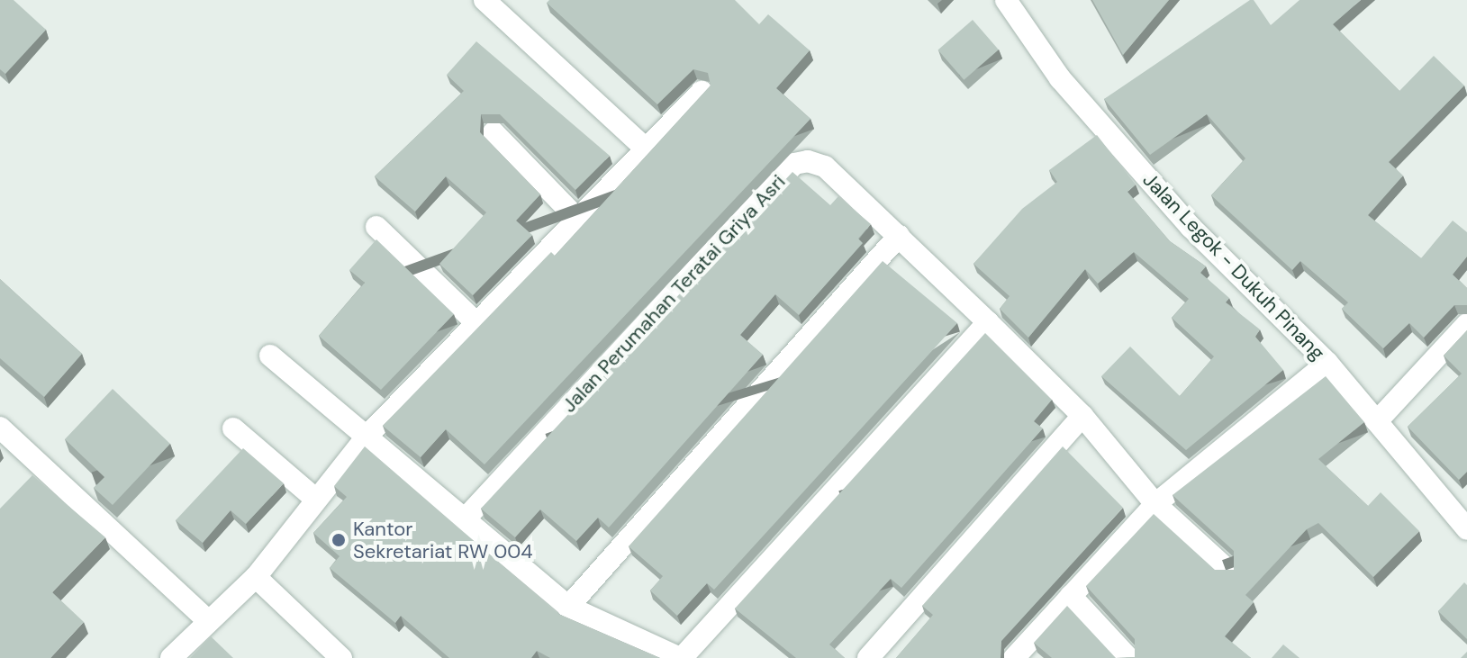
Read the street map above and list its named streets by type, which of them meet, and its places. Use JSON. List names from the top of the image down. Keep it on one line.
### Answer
{"streets":{"street":["Jalan Legok - Dukuh Pinang","Jalan Perumahan Teratai Griya Asri"]},"places":["Kantor Sekretariat RW 004"]}
